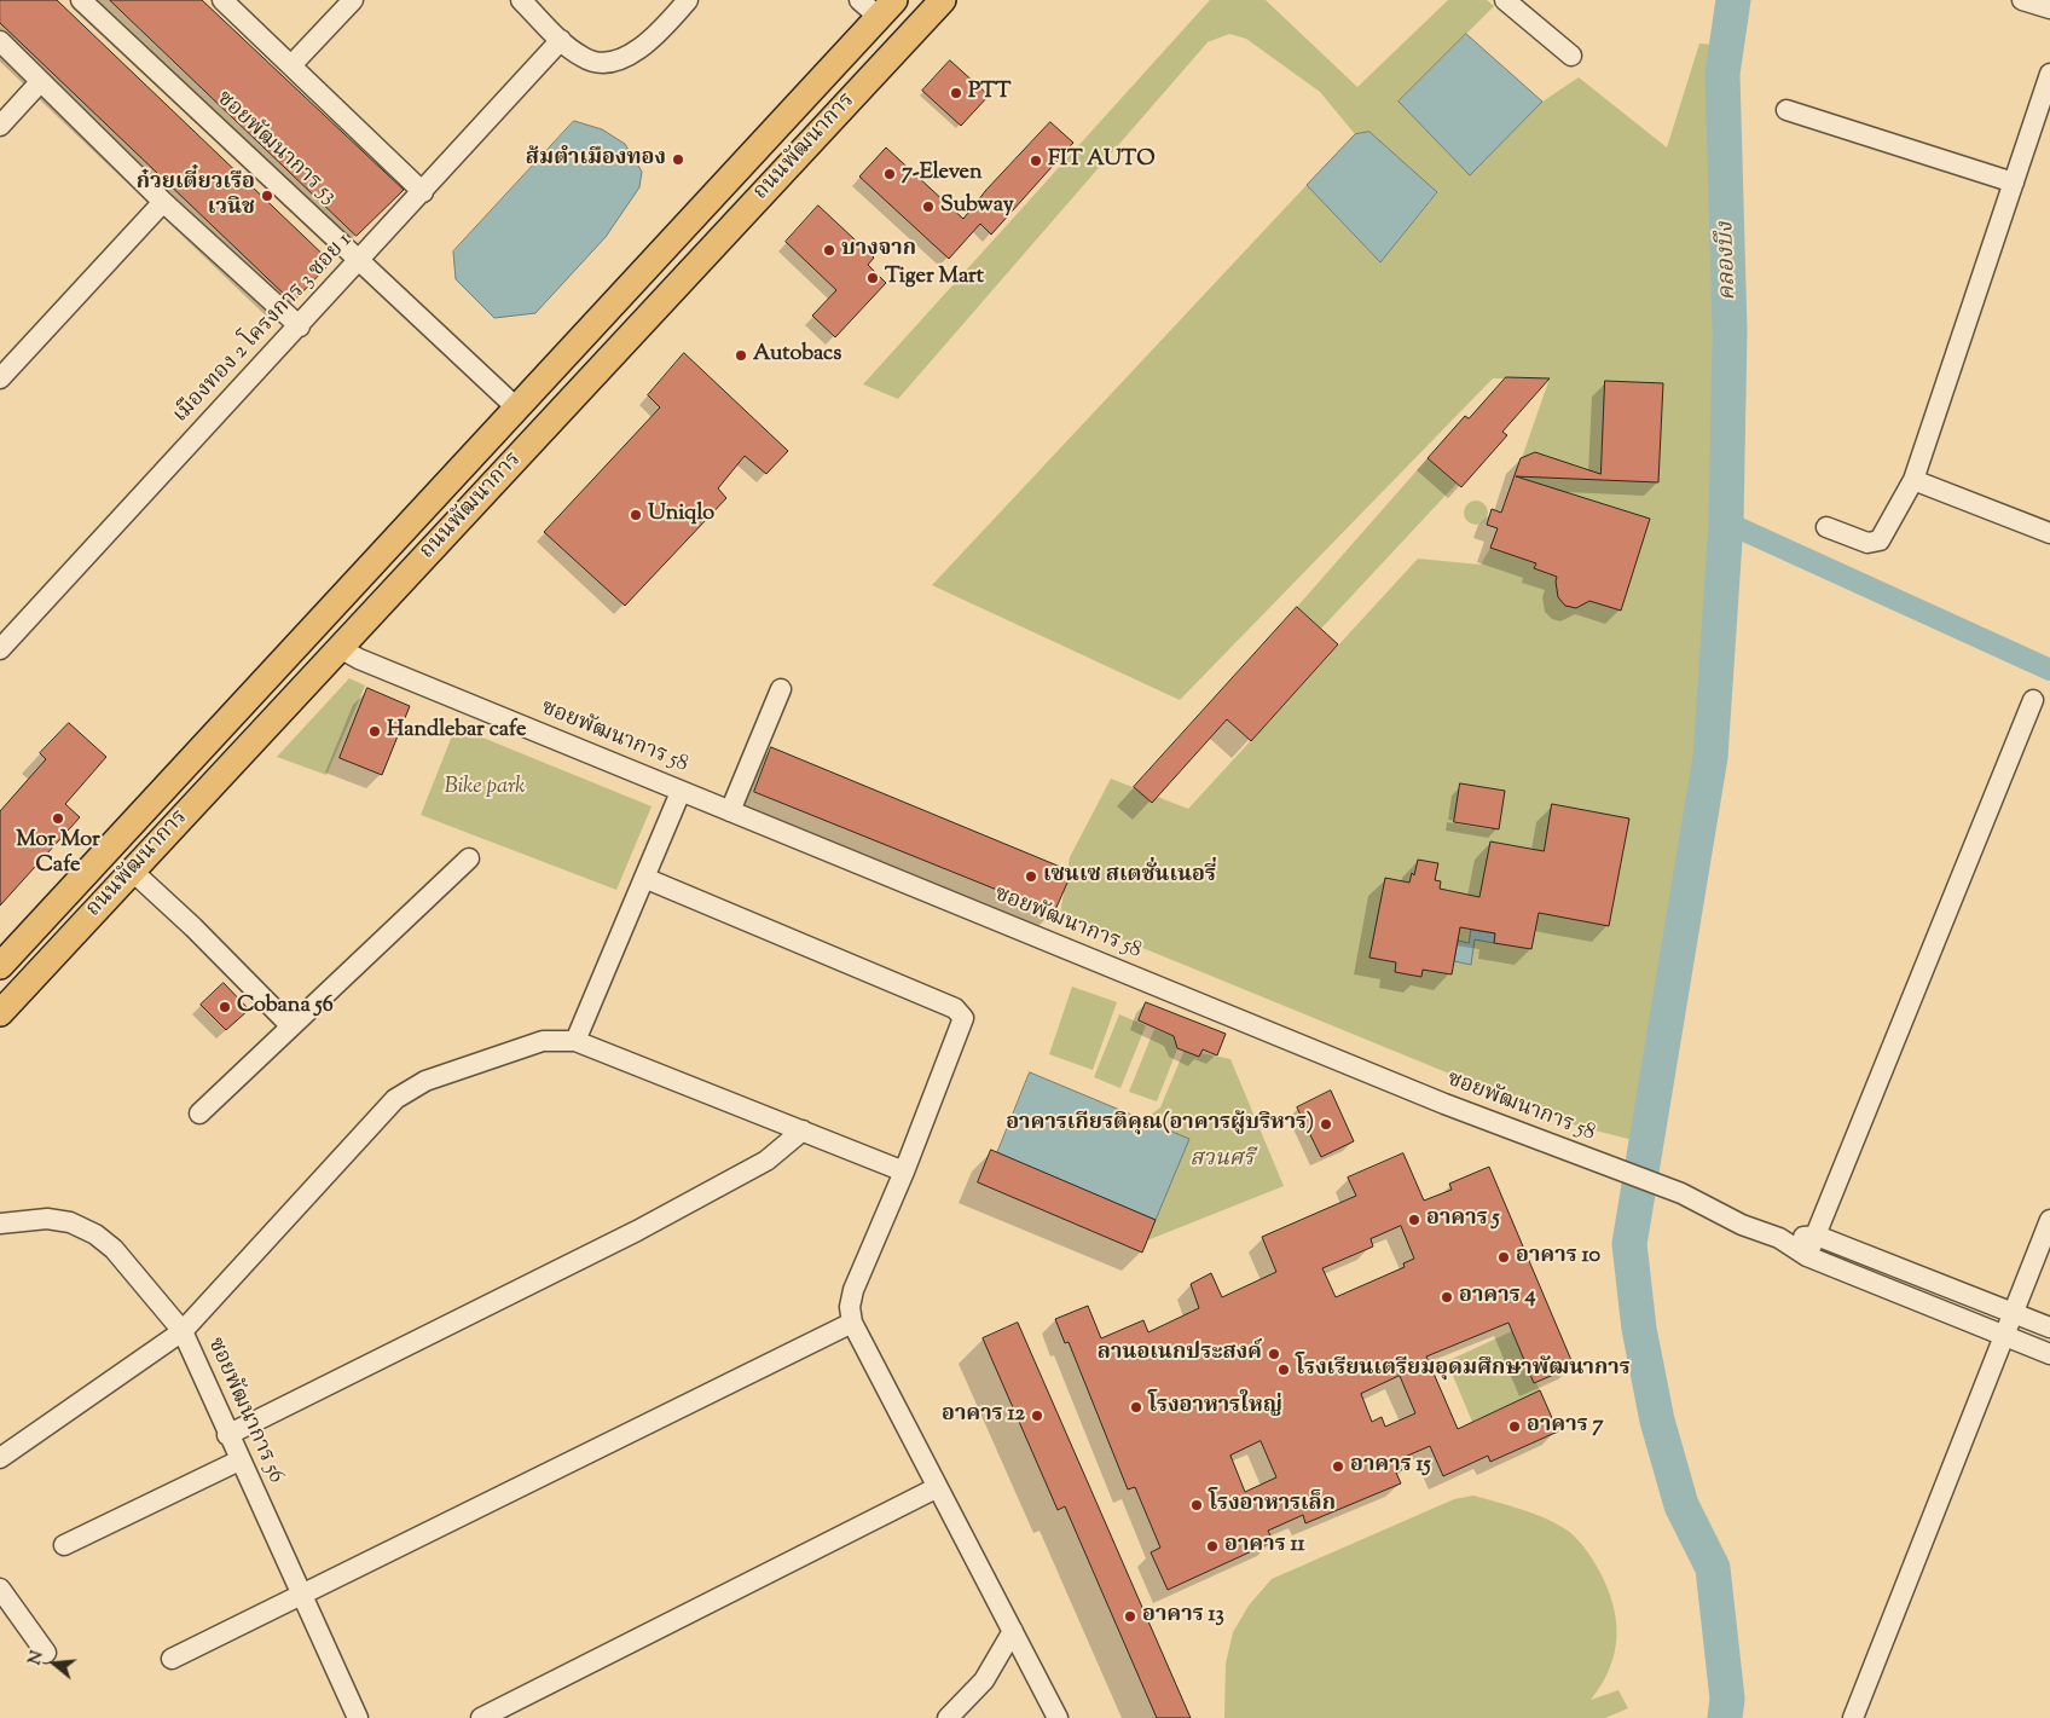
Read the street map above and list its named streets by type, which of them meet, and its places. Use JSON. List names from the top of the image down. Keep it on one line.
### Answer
{"streets":{"main road":["ถนนพัฒนาการ"],"street":["ซอยพัฒนาการ 53","เมืองทอง 2 โครงการ 3 ซอย 1","ซอยพัฒนาการ 58","ซอยพัฒนาการ 56"]},"crossings":[["ถนนพัฒนาการ","ซอยพัฒนาการ 53"],["ถนนพัฒนาการ","ซอยพัฒนาการ 58"],["ซอยพัฒนาการ 53","เมืองทอง 2 โครงการ 3 ซอย 1"]],"water":["คลองบึง"],"parks":["Bike park","สวนศรี"],"places":["PTT","ส้มตำเมืองทอง","FIT AUTO","7-Eleven","ก๋วยเตี๋ยวเรือ เวนิช","Subway","บางจาก","Tiger Mart","Autobacs","Uniqlo","Handlebar cafe","Mor Mor Cafe","เซนเซ สเตชั่นเนอรี่","Cobana 56","อาคารเกียรติคุณ(อาคารผู้บริหาร)","อาคาร 5","อาคาร 10","อาคาร 4","ลานอเนกประสงค์","โรงเรียนเตรียมอุดมศึกษาพัฒนาการ","โรงอาหารใหญ่","อาคาร 12","อาคาร 7","อาคาร 15","โรงอาหารเล็ก","อาคาร 11","อาคาร 13"],"north":"left"}
